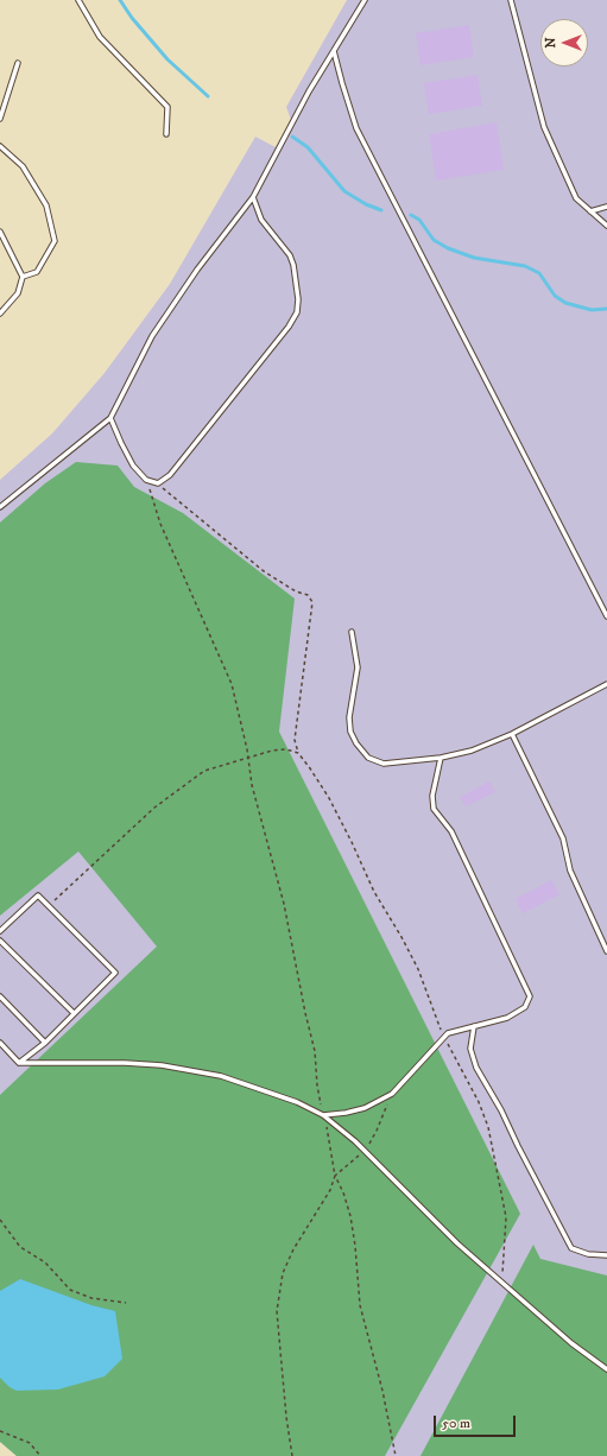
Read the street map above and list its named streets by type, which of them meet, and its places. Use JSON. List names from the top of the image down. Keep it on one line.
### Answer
{"scale_bar":"50 m","north":"left"}
